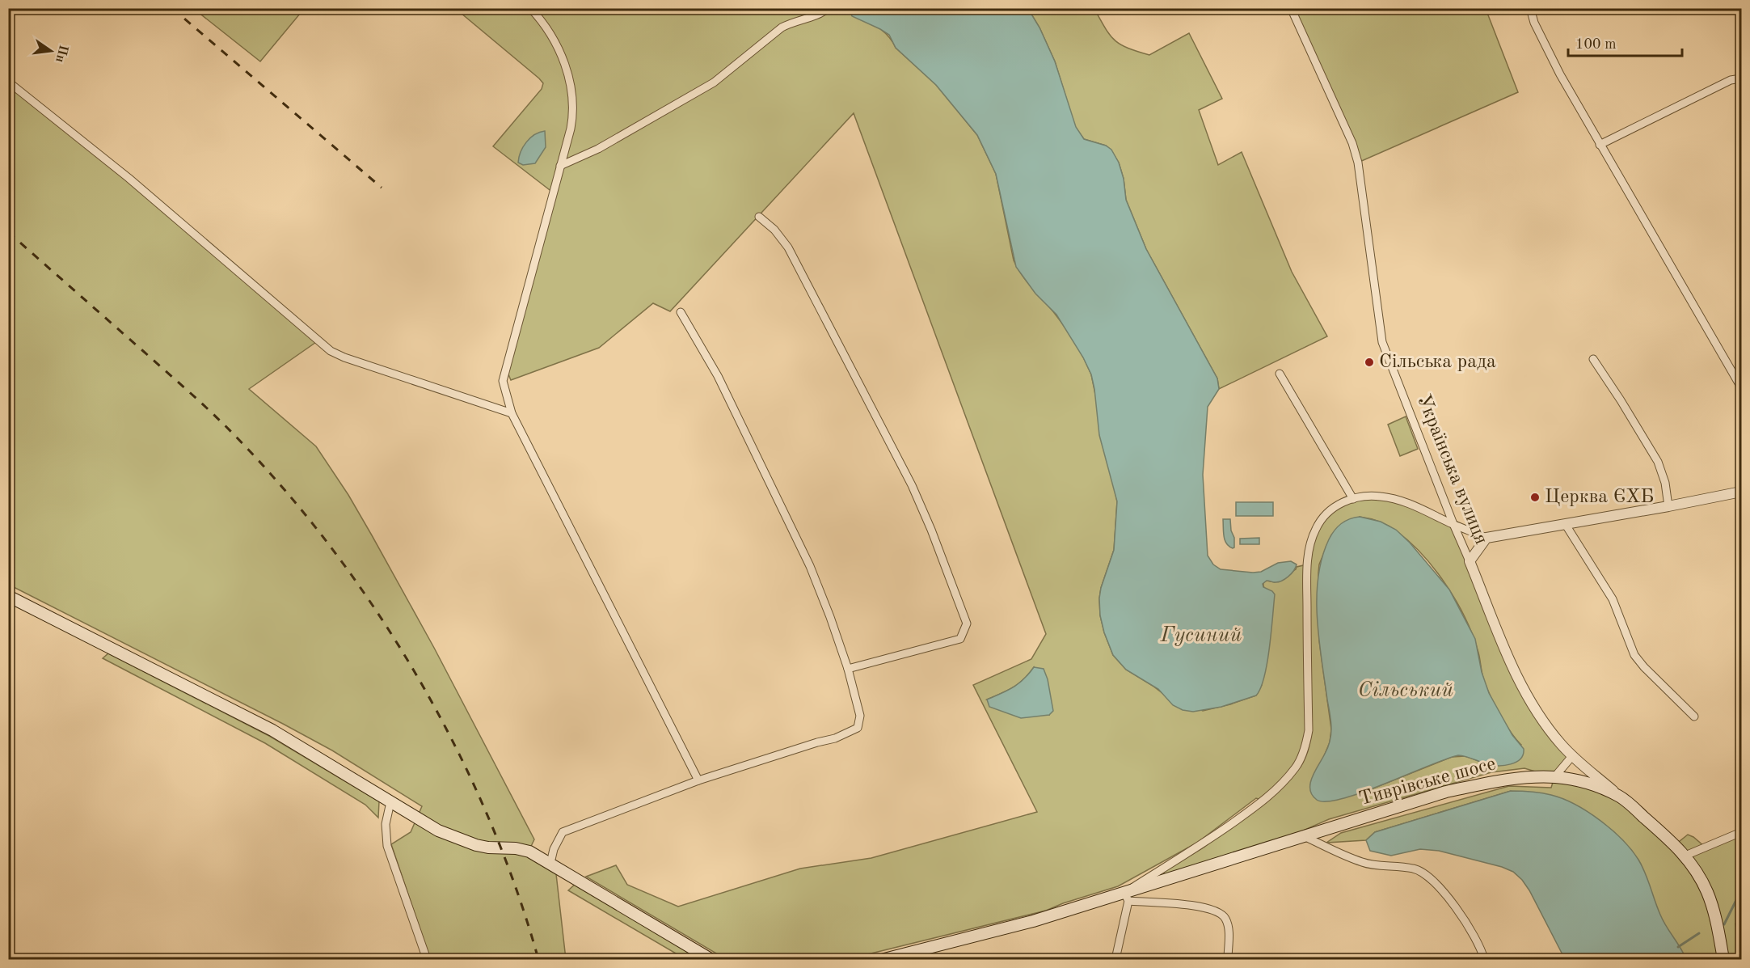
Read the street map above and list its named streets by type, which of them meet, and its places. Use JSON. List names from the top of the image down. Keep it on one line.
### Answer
{"streets":{"main road":["Тиврівське шосе"],"street":["Українська вулиця"]},"crossings":[["Українська вулиця","Тиврівське шосе"]],"water":["Гусиний","Сільський"],"places":["Сільська рада","Церква ЄХБ"],"scale_bar":"100 m","north":"right"}
